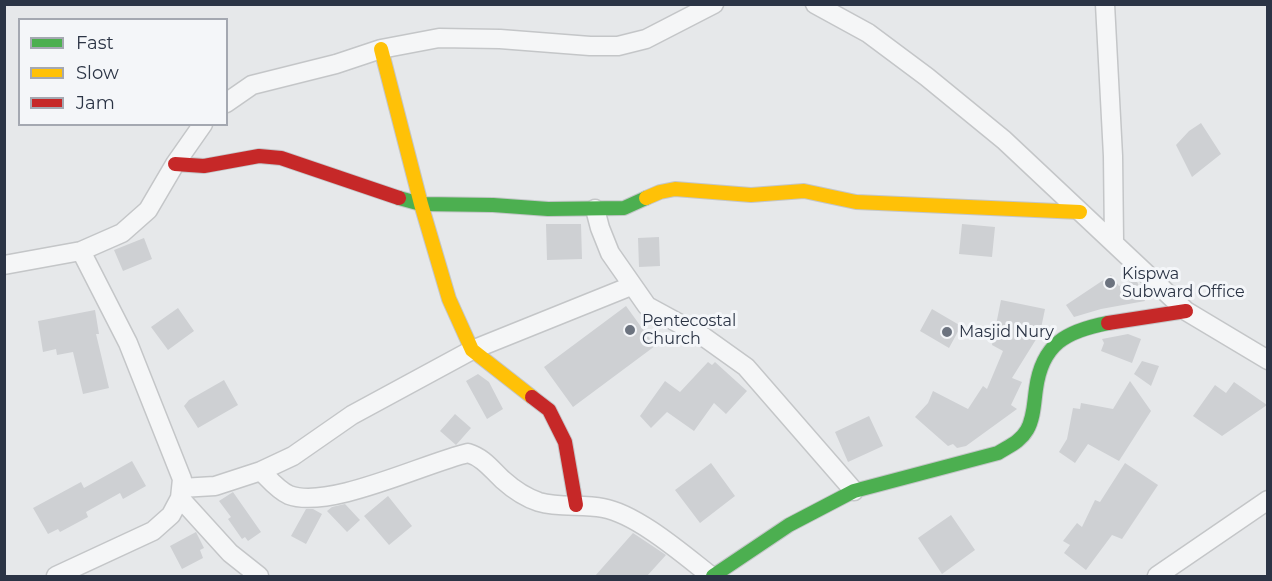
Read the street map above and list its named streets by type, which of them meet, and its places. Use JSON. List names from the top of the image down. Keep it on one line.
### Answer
{"places":["Kispwa Subward Office","Pentecostal Church","Masjid Nury"],"legend":["Fast","Slow","Jam"]}
